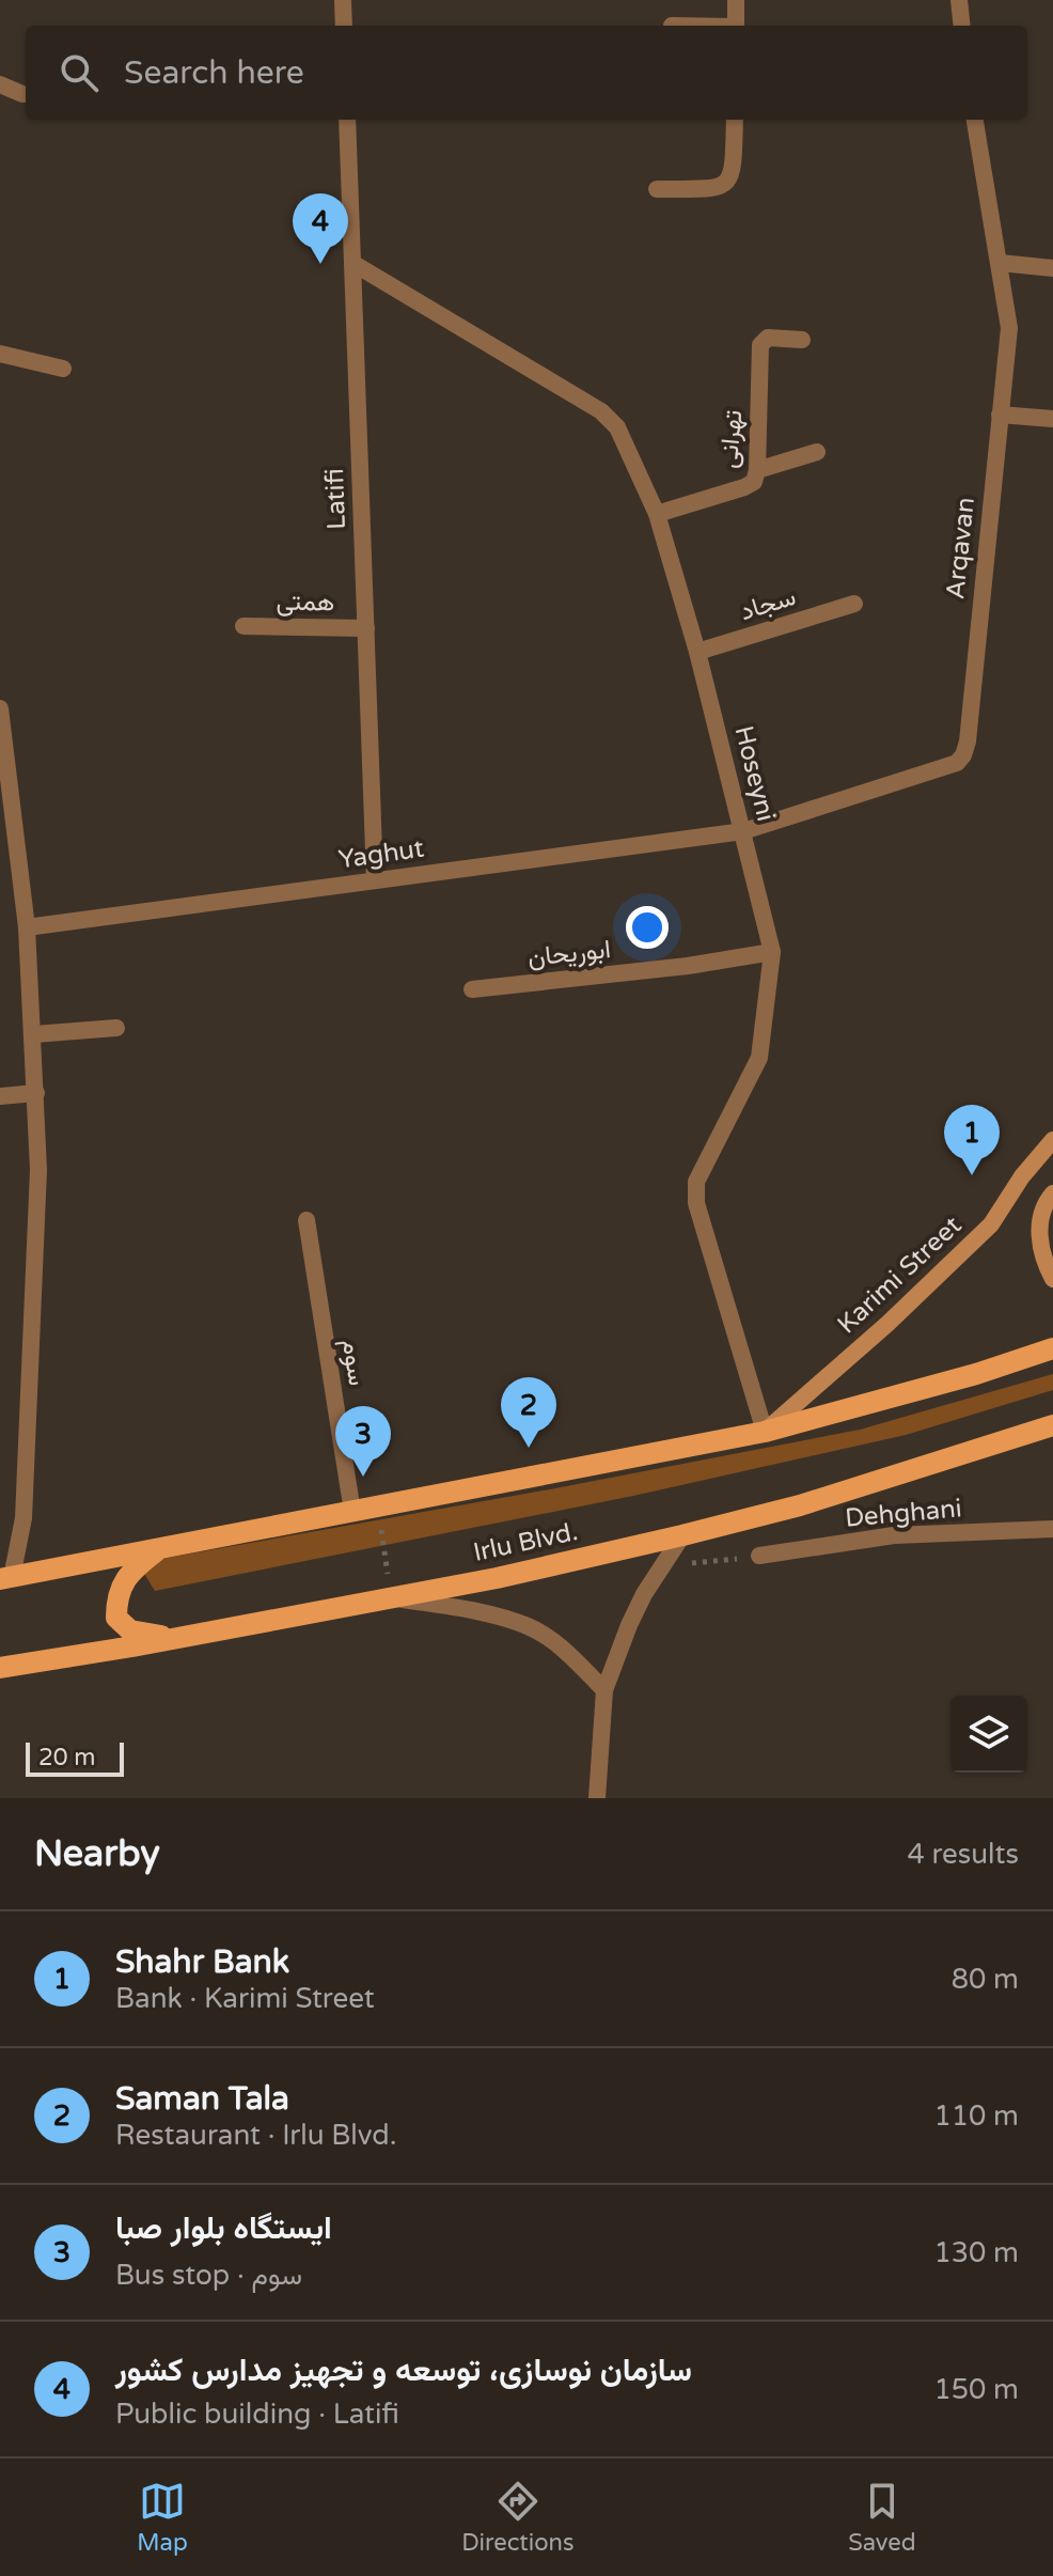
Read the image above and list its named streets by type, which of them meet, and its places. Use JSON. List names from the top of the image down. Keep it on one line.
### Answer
{"streets":{"main road":["Karimi Street","Irlu Blvd."],"street":["تهرانی","Latifi","Arqavan","همتی","سجاد","Hoseyni","Yaghut","ابوریحان","سوم","Dehghani"]},"crossings":[["تهرانی","Hoseyni"],["Latifi","همتی"],["Latifi","Hoseyni"],["Latifi","Yaghut"],["Arqavan","Hoseyni"],["Arqavan","Yaghut"],["سجاد","Hoseyni"],["Hoseyni","Yaghut"],["Hoseyni","ابوریحان"],["Hoseyni","Karimi Street"]],"scale_bar":"20 m","page":{"search":"Search here","pins":["4","1","2","3"],"scale":"20 m","heading":["Nearby","4 results"],"list":[{"mark":"1","name":"Shahr Bank","note":"Bank · Karimi Street","value":"80 m"},{"mark":"2","name":"Saman Tala","note":"Restaurant · Irlu Blvd.","value":"110 m"},{"mark":"3","name":"ایستگاه بلوار صبا","note":"Bus stop · سوم","value":"130 m"},{"mark":"4","name":"سازمان نوسازی، توسعه و تجهیز مدارس کشور","note":"Public building · Latifi","value":"150 m"}],"nav":["Map","Directions","Saved"]}}
